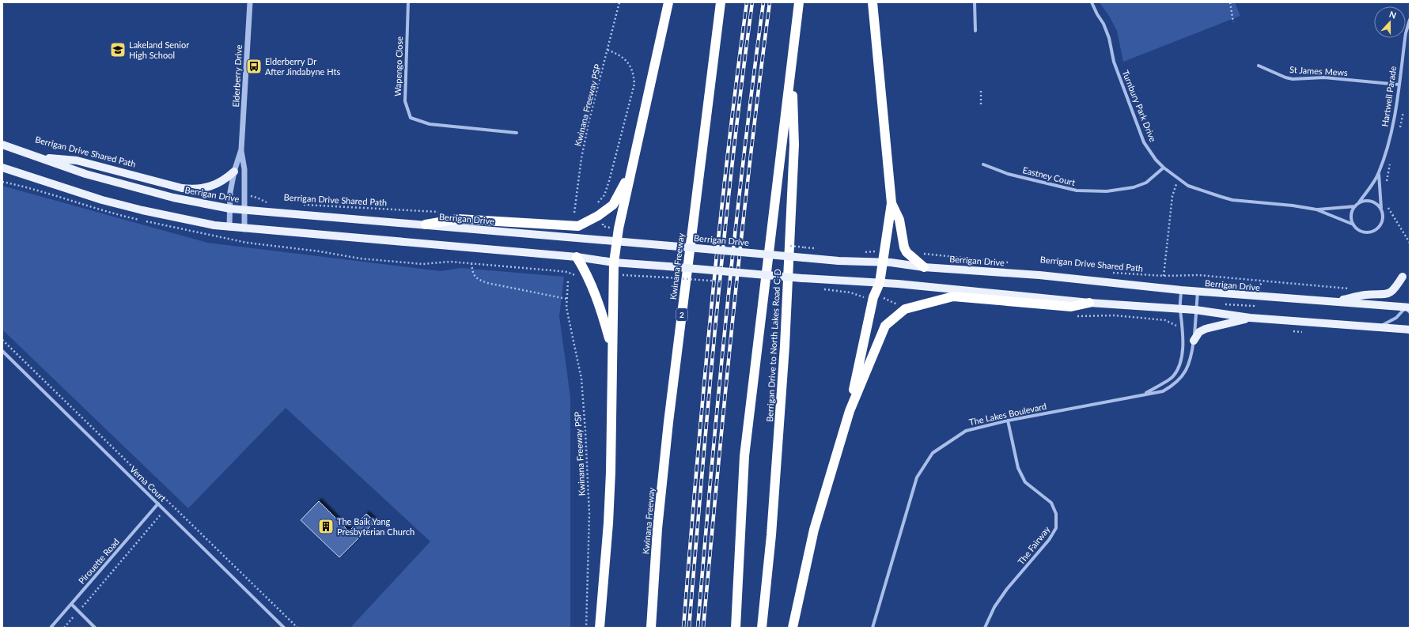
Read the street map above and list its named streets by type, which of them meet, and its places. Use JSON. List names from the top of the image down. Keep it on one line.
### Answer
{"streets":{"highway":["Kwinana Freeway","2","Berrigan Drive to North Lakes Road C-D"],"main road":["Berrigan Drive"],"street":["Wapengo Close","St James Mews","Elderberry Drive","Hartwell Parade","Turnbury Park Drive","Eastney Court","The Lakes Boulevard","Verna Court","The Fairway","Pirouette Road"],"path":["Kwinana Freeway PSP","Berrigan Drive Shared Path"]},"crossings":[["St James Mews","Hartwell Parade"],["Elderberry Drive","Berrigan Drive"],["Hartwell Parade","Turnbury Park Drive"],["Turnbury Park Drive","Eastney Court"],["Berrigan Drive","The Lakes Boulevard"],["The Lakes Boulevard","The Fairway"],["Verna Court","Pirouette Road"]],"places":{"school or university":["Lakeland Senior High School"],"bus stop":["Elderberry Dr After Jindabyne Hts"],"building":["The Baik Yang Presbyterian Church"]},"north":"top"}
